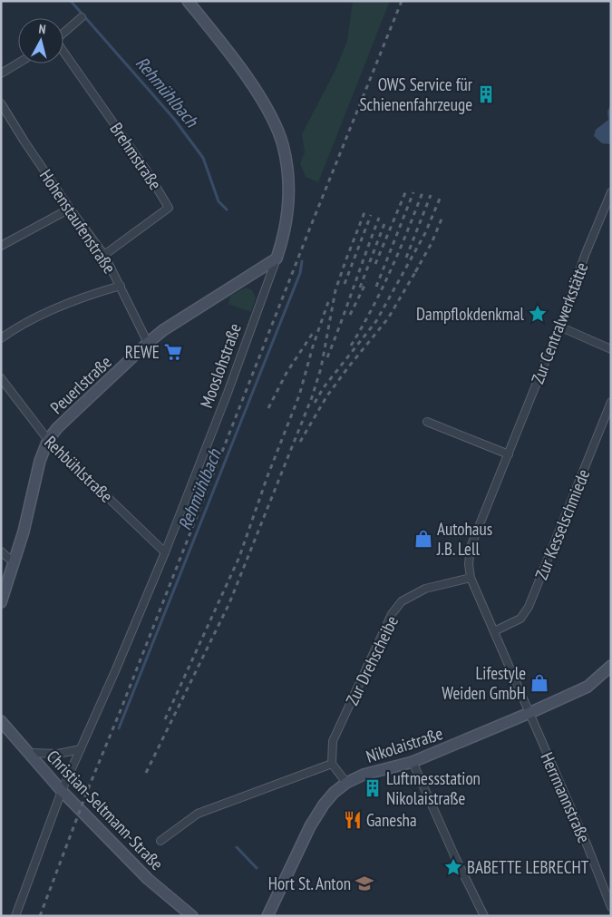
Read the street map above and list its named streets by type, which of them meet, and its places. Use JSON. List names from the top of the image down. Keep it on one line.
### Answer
{"streets":{"street":["Brehmstraße","Hohenstaufenstraße","Zur Centralwerkstätte","Mooslohstraße","Peuerlstraße","Rehbühlstraße","Zur Kesselschmiede","Zur Drehscheibe","Nikolaistraße","Herrmannstraße","Christian-Seltmann-Straße"]},"crossings":[["Brehmstraße","Hohenstaufenstraße"],["Hohenstaufenstraße","Peuerlstraße"],["Zur Centralwerkstätte","Zur Kesselschmiede"],["Zur Centralwerkstätte","Zur Drehscheibe"],["Zur Centralwerkstätte","Nikolaistraße"],["Zur Centralwerkstätte","Herrmannstraße"],["Mooslohstraße","Peuerlstraße"],["Mooslohstraße","Rehbühlstraße"],["Mooslohstraße","Christian-Seltmann-Straße"],["Peuerlstraße","Rehbühlstraße"],["Nikolaistraße","Herrmannstraße"]],"water":["Rehmühlbach"],"places":{"building":["OWS Service für Schienenfahrzeuge","Luftmessstation Nikolaistraße"],"place":["Dampflokdenkmal","BABETTE LEBRECHT"],"supermarket":["REWE"],"shop":["Autohaus J.B. Lell","Lifestyle Weiden GmbH"],"restaurant":["Ganesha"],"school or university":["Hort St. Anton"]},"north":"top"}
